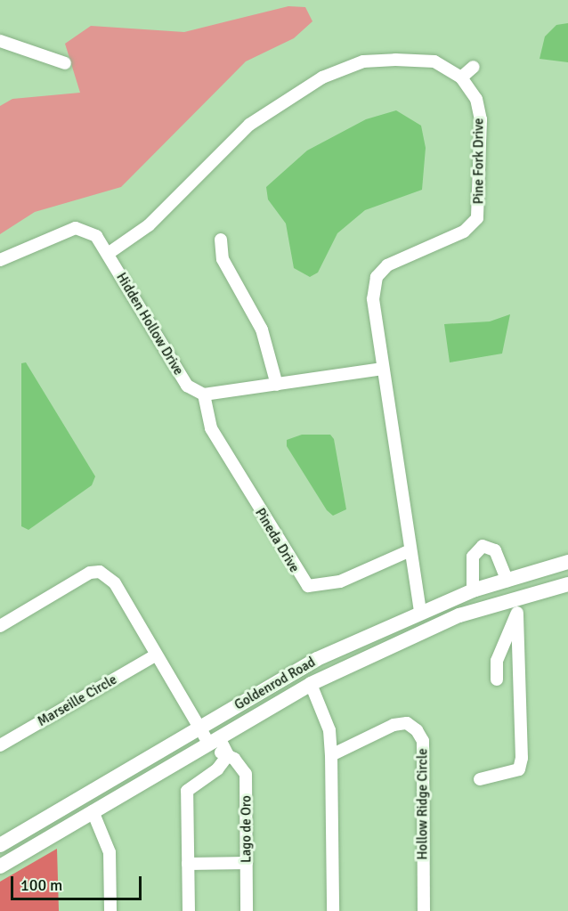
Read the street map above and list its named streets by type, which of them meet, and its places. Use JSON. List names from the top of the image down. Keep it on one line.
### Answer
{"streets":{"main road":["Goldenrod Road"],"street":["Pine Fork Drive","Hidden Hollow Drive","Pineda Drive","Marseille Circle","Hollow Ridge Circle","Lago de Oro"]},"crossings":[["Pine Fork Drive","Hidden Hollow Drive"],["Pine Fork Drive","Pineda Drive"],["Pine Fork Drive","Goldenrod Road"],["Hidden Hollow Drive","Pineda Drive"],["Goldenrod Road","Lago de Oro"]],"scale_bar":"100 m"}
